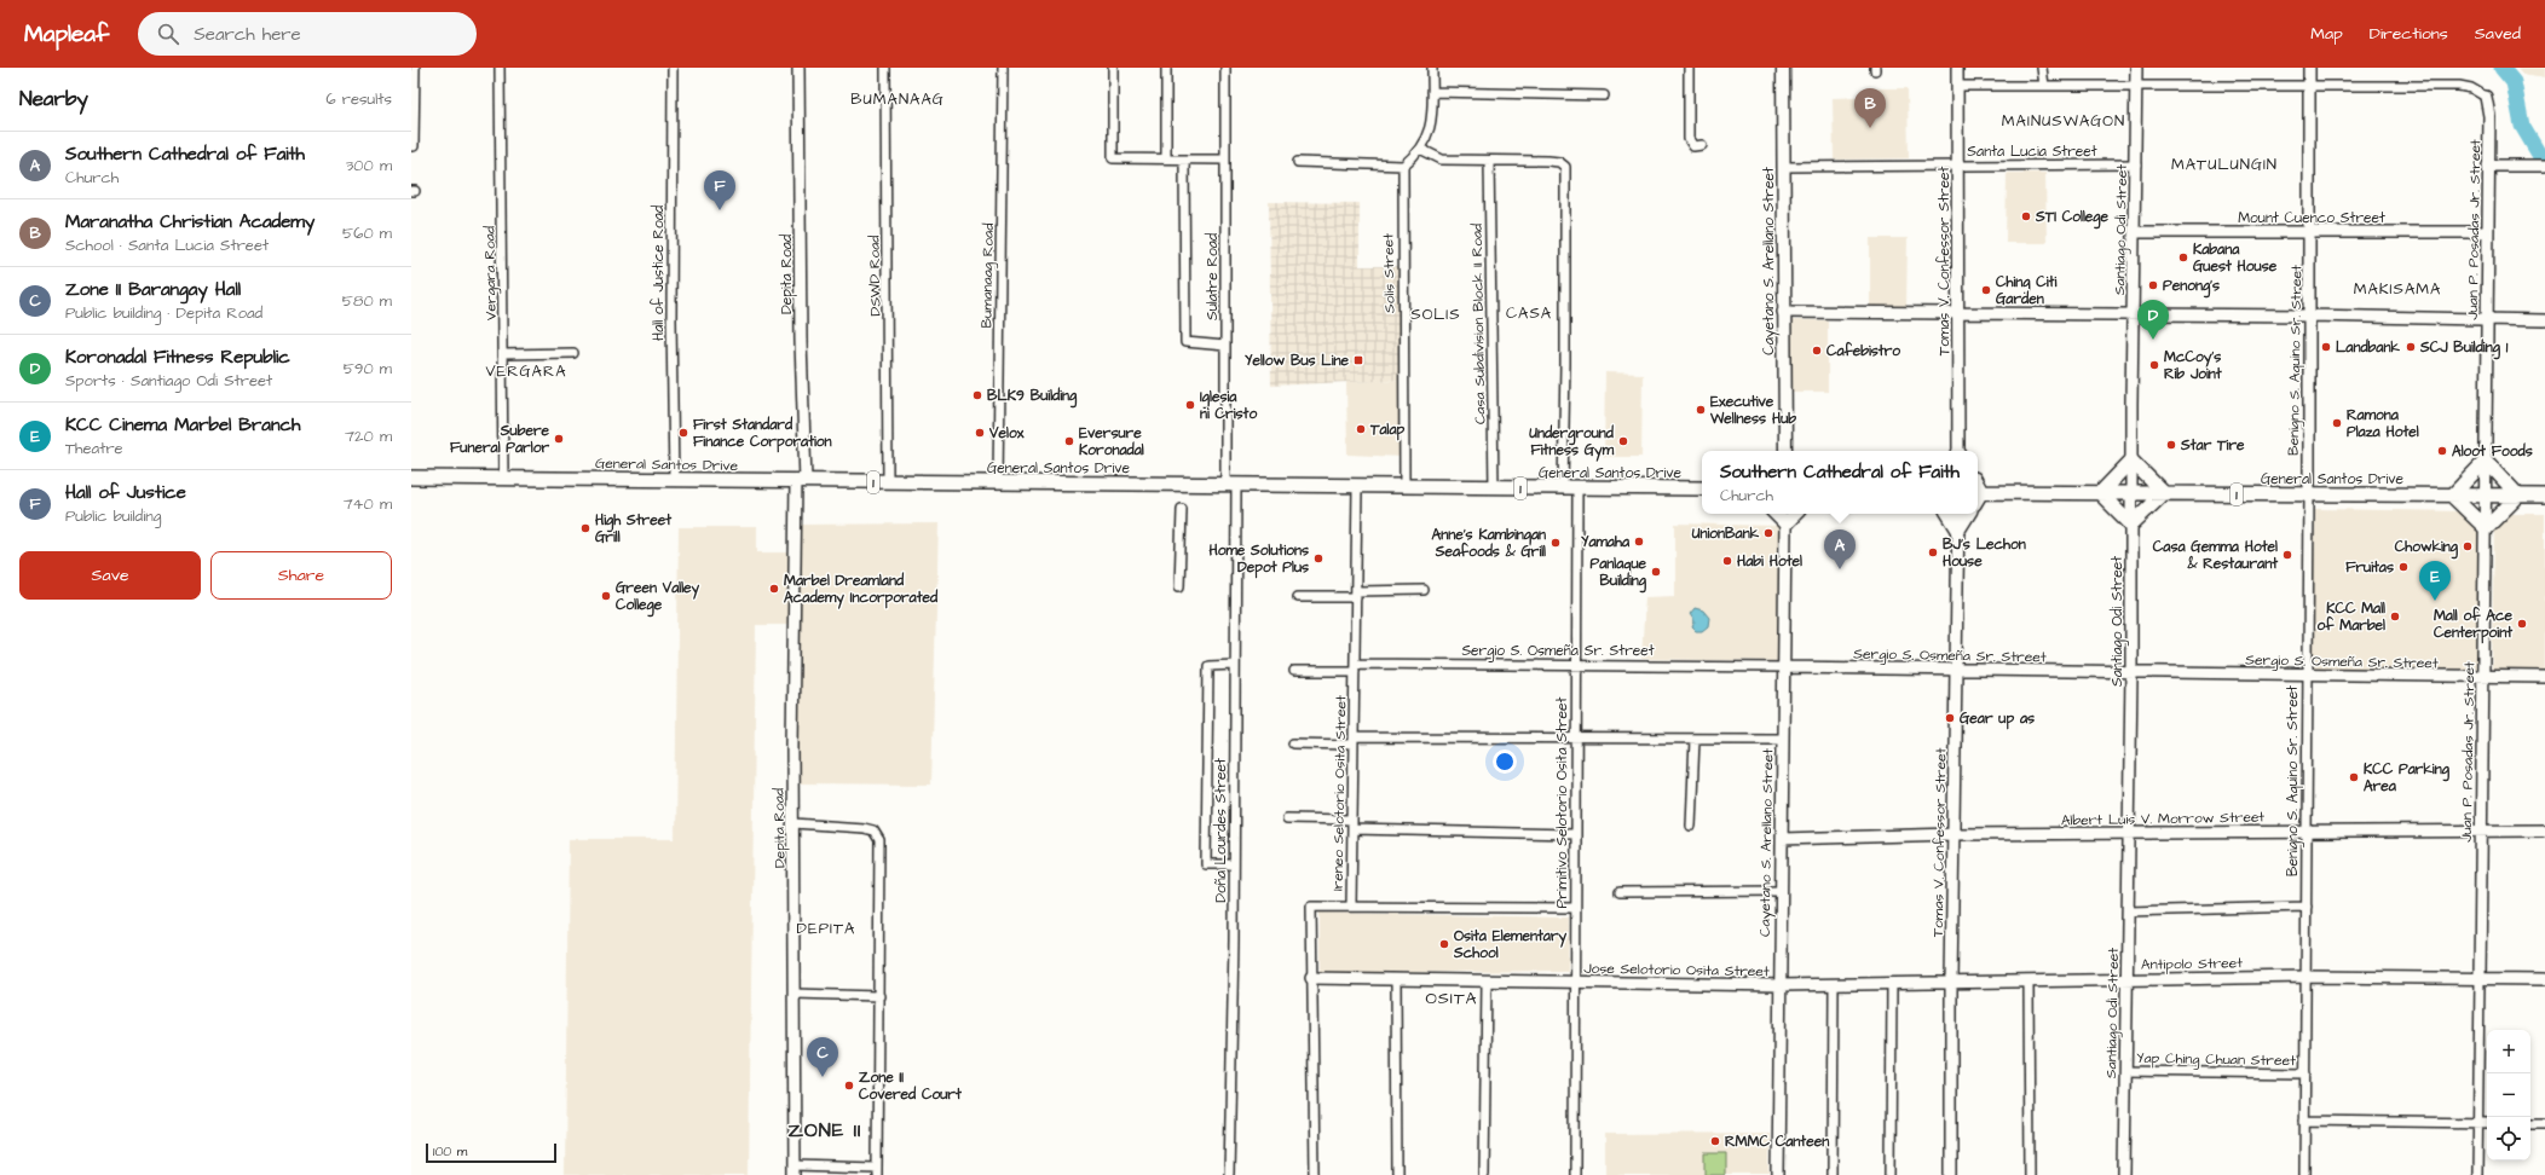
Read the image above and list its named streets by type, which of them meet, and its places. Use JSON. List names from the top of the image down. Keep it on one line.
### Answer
{"streets":{"highway":["General Santos Drive","1"],"main road":["Cayetano S. Arellano Street"],"street":["Santa Lucia Street","Mount Cuenco Street","Santiago Odi Street","Juan P. Posadas Jr. Street","Tomas V. Confessor Street","Vergara Road","Hall of Justice Road","Solis Street","Depita Road","DSWD Road","Bumanaag Road","Sulatre Road","Casa Subdivision Block II Road","Benigno S. Aquino Sr. Street","Sergio S. Osmeña Sr. Street","Ireneo Selotorio Osita Street","Primitivo Selotorio Osita Street","Albert Luis V. Morrow Street","Doña Lourdes Street","Antipolo Street","Jose Selotorio Osita Street","Yap Ching Chuan Street"]},"crossings":[["Santa Lucia Street","Santiago Odi Street"],["Santa Lucia Street","Cayetano S. Arellano Street"],["Santa Lucia Street","Tomas V. Confessor Street"],["Mount Cuenco Street","Santiago Odi Street"],["Mount Cuenco Street","Juan P. Posadas Jr. Street"],["Mount Cuenco Street","Benigno S. Aquino Sr. Street"],["Santiago Odi Street","General Santos Drive"],["Santiago Odi Street","Sergio S. Osmeña Sr. Street"],["Santiago Odi Street","Albert Luis V. Morrow Street"],["Santiago Odi Street","Antipolo Street"],["Santiago Odi Street","Yap Ching Chuan Street"],["Juan P. Posadas Jr. Street","General Santos Drive"],["Juan P. Posadas Jr. Street","Sergio S. Osmeña Sr. Street"],["Juan P. Posadas Jr. Street","Albert Luis V. Morrow Street"],["Juan P. Posadas Jr. Street","Antipolo Street"],["Cayetano S. Arellano Street","Sergio S. Osmeña Sr. Street"],["Cayetano S. Arellano Street","Albert Luis V. Morrow Street"],["Cayetano S. Arellano Street","Antipolo Street"],["Cayetano S. Arellano Street","Jose Selotorio Osita Street"],["Tomas V. Confessor Street","Sergio S. Osmeña Sr. Street"],["Tomas V. Confessor Street","Albert Luis V. Morrow Street"],["Tomas V. Confessor Street","Antipolo Street"],["Vergara Road","General Santos Drive"],["Hall of Justice Road","General Santos Drive"],["Solis Street","General Santos Drive"],["Depita Road","General Santos Drive"],["DSWD Road","General Santos Drive"],["Bumanaag Road","General Santos Drive"],["Sulatre Road","General Santos Drive"],["Sulatre Road","Doña Lourdes Street"],["Casa Subdivision Block II Road","General Santos Drive"],["Benigno S. Aquino Sr. Street","General Santos Drive"],["Benigno S. Aquino Sr. Street","Sergio S. Osmeña Sr. Street"],["Benigno S. Aquino Sr. Street","Albert Luis V. Morrow Street"],["Benigno S. Aquino Sr. Street","Antipolo Street"],["Benigno S. Aquino Sr. Street","Yap Ching Chuan Street"],["General Santos Drive","Ireneo Selotorio Osita Street"],["General Santos Drive","Primitivo Selotorio Osita Street"],["General Santos Drive","Doña Lourdes Street"],["Sergio S. Osmeña Sr. Street","Ireneo Selotorio Osita Street"],["Sergio S. Osmeña Sr. Street","Primitivo Selotorio Osita Street"],["Ireneo Selotorio Osita Street","Jose Selotorio Osita Street"],["Primitivo Selotorio Osita Street","Jose Selotorio Osita Street"],["Antipolo Street","Jose Selotorio Osita Street"]],"districts":["BUMANAAG","MAINUSWAGON","MATULUNGIN","MAKISAMA","CASA","SOLIS","VERGARA","DEPITA","OSITA","ZONE II"],"places":{"other":["STI College","Kabana Guest House","Penong's","Ching Citi Garden","Landbank","SCJ Building 1","Cafebistro","McCoy's Rib Joint","BLK9 Building","Iglesia ni Cristo","Executive Wellness Hub","Ramona Plaza Hotel","Talap","First Standard Finance Corporation","Velox","Subere Funeral Parlor","Eversure Koronadal","Underground Fitness Gym","Star Tire","Aloot Foods","High Street Grill","UnionBank","Yamaha","Anne's Kambingan Seafoods & Grill","Chowking","BJ's Lechon House","Casa Gemma Hotel & Restaurant","Home Solutions Depot Plus","Habi Hotel","Fruitas","Panlaque Building","Marbel Dreamland Academy Incorporated","Green Valley College","KCC Mall of Marbel","Mall of Ace Centerpoint","Gear up as","KCC Parking Area","Osita Elementary School","Zone II Covered Court","RMMC Canteen"],"transit":["Yellow Bus Line"]},"scale_bar":"100 m","page":{"header":"Mapleaf","search":"Search here","nav":["Map","Directions","Saved"],"heading":["Nearby","6 results"],"pins":["B","F","D","A","E","C"],"list":[{"mark":"A","name":"Southern Cathedral of Faith","note":"Church","value":"300 m"},{"mark":"B","name":"Maranatha Christian Academy","note":"School · Santa Lucia Street","value":"560 m"},{"mark":"C","name":"Zone II Barangay Hall","note":"Public building · Depita Road","value":"580 m"},{"mark":"D","name":"Koronadal Fitness Republic","note":"Sports · Santiago Odi Street","value":"590 m"},{"mark":"E","name":"KCC Cinema Marbel Branch","note":"Theatre","value":"720 m"},{"mark":"F","name":"Hall of Justice","note":"Public building","value":"740 m"}],"popup":["Southern Cathedral of Faith","Church"],"buttons":["Save","Share"],"map_buttons":["+","−"],"scale":"100 m"}}
